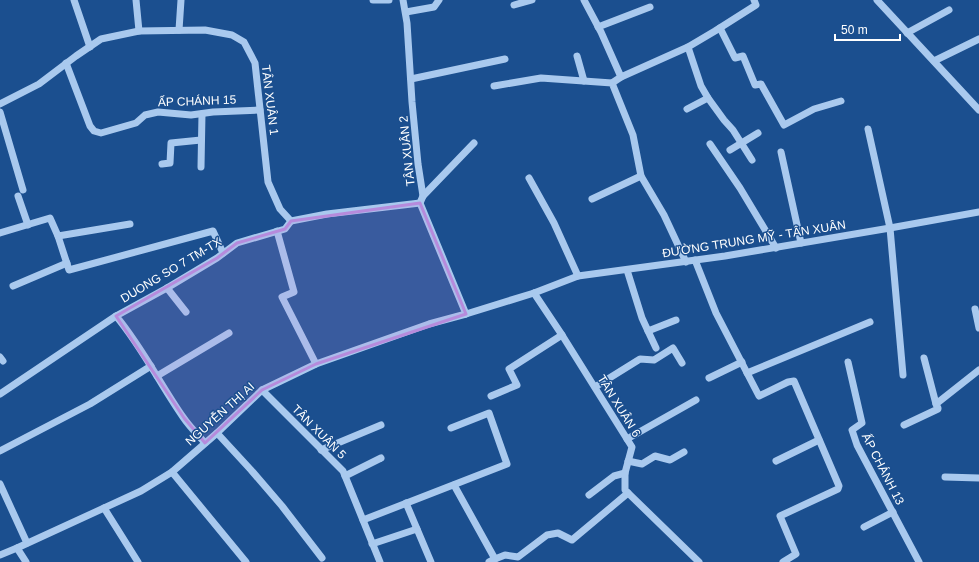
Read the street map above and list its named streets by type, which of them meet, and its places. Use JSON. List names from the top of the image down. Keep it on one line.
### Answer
{"streets":{"street":["TÂN XUÂN 1","ẤP CHÁNH 15","TÂN XUÂN 2","ĐƯỜNG TRUNG MỸ - TÂN XUÂN","DUONG SO 7 TM-TX","TÂN XUÂN 6","NGUYỄN THỊ AI","TÂN XUÂN 5","ẤP CHÁNH 13"]},"crossings":[["TÂN XUÂN 1","ẤP CHÁNH 15"],["TÂN XUÂN 1","DUONG SO 7 TM-TX"],["TÂN XUÂN 2","NGUYỄN THỊ AI"],["ĐƯỜNG TRUNG MỸ - TÂN XUÂN","TÂN XUÂN 6"],["ĐƯỜNG TRUNG MỸ - TÂN XUÂN","NGUYỄN THỊ AI"],["DUONG SO 7 TM-TX","NGUYỄN THỊ AI"],["TÂN XUÂN 6","NGUYỄN THỊ AI"],["NGUYỄN THỊ AI","TÂN XUÂN 5"]],"scale_bar":"50 m"}
